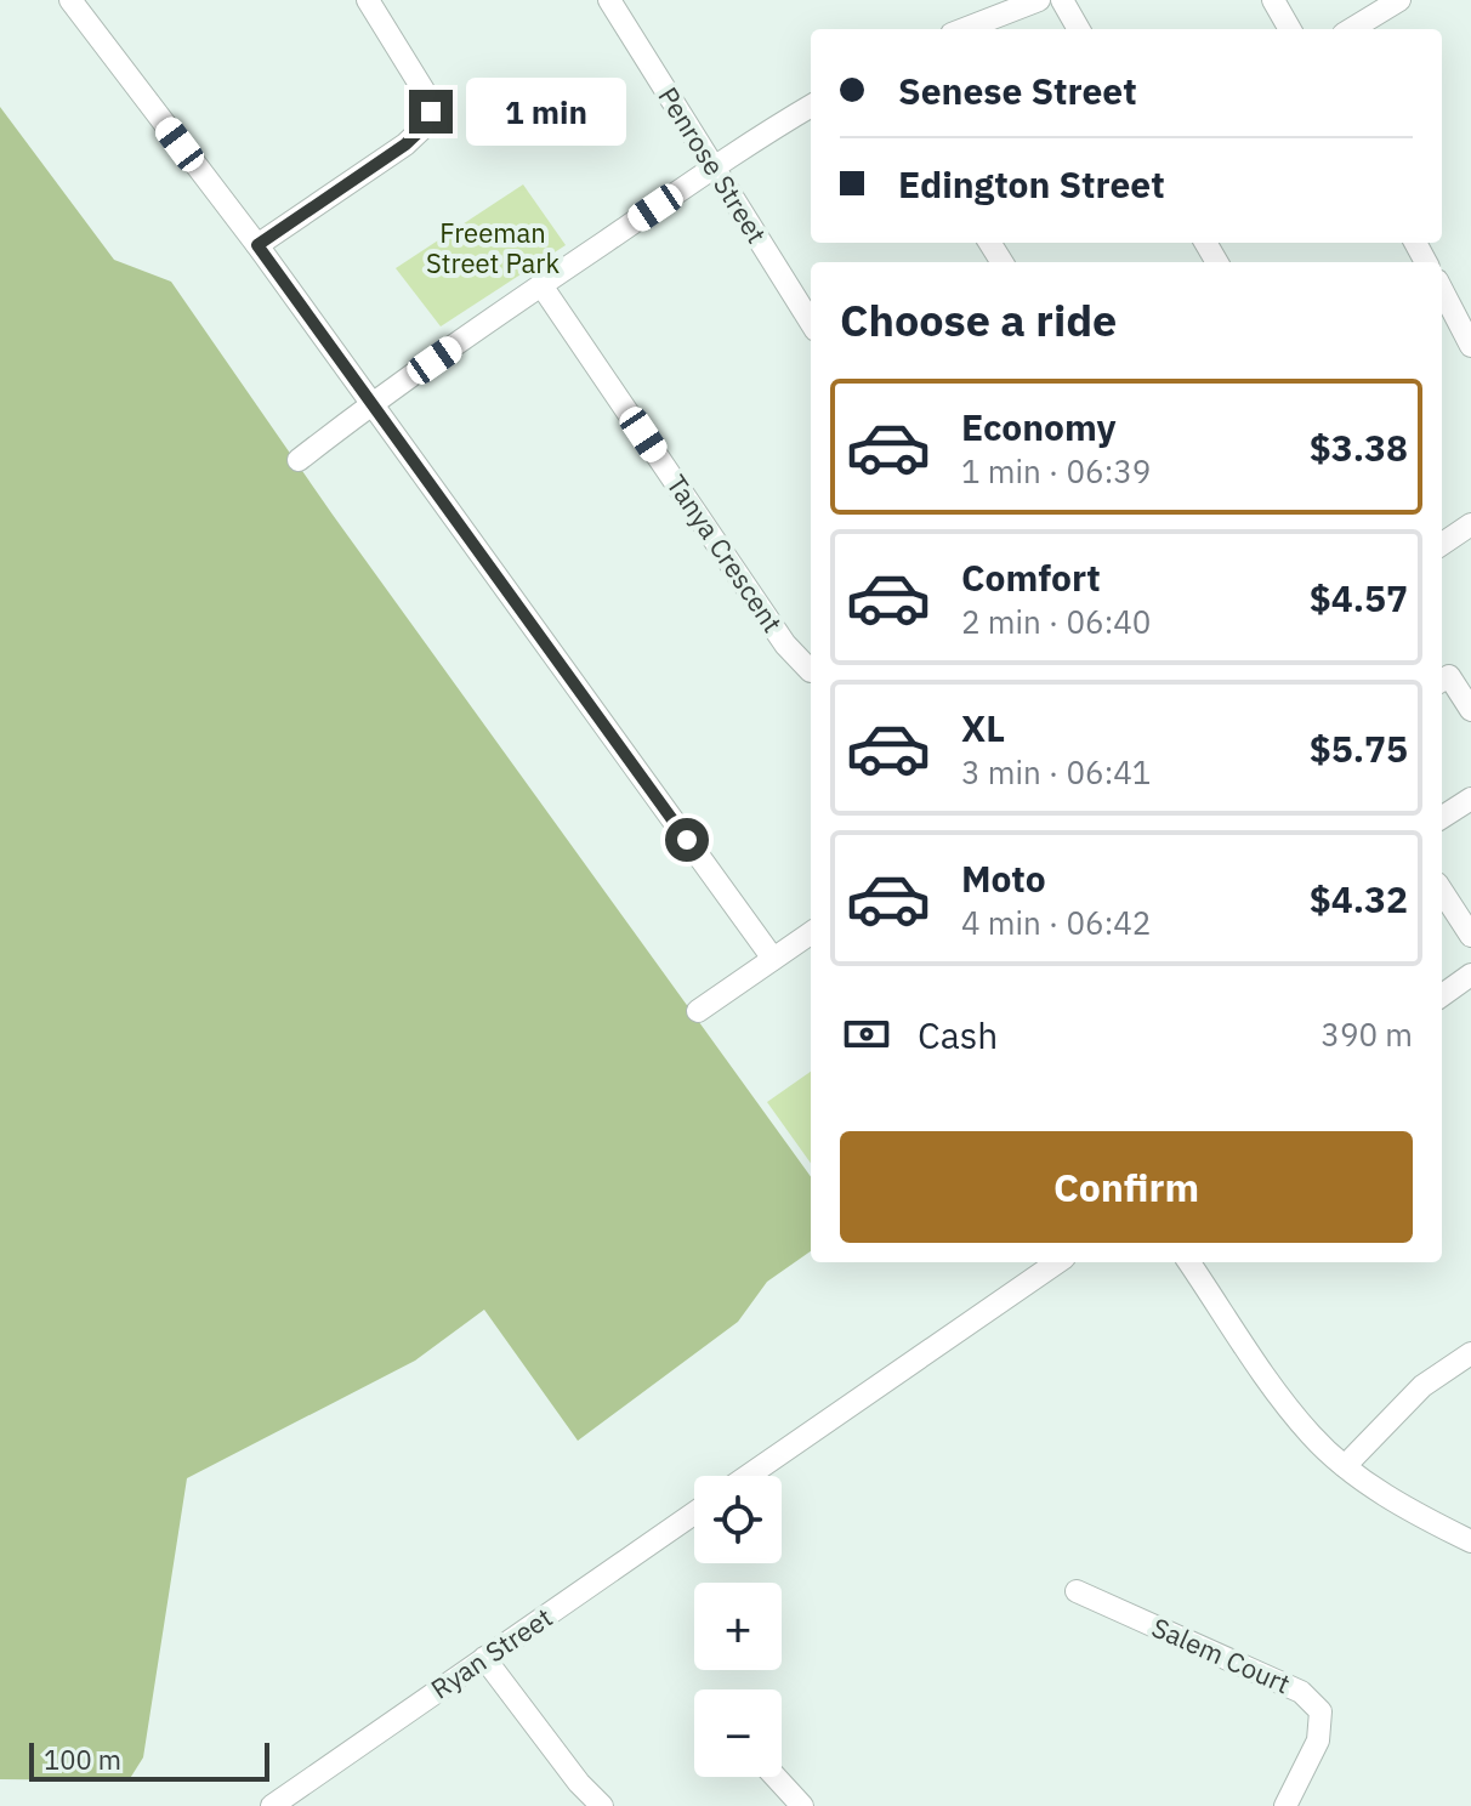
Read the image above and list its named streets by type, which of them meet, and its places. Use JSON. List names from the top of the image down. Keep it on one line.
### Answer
{"streets":{"street":["Penrose Street","Tanya Crescent","Ryan Street","Salem Court"]},"parks":["Freeman Street Park"],"scale_bar":"100 m","page":{"banner":["Senese Street","Edington Street"],"bubble":"1 min","heading":"Choose a ride","list":[{"name":"Economy","note":"1 min · 06:39","value":"$3.38"},{"name":"Comfort","note":"2 min · 06:40","value":"$4.57"},{"name":"XL","note":"3 min · 06:41","value":"$5.75"},{"name":"Moto","note":"4 min · 06:42","value":"$4.32"}],"pay":["Cash","390 m"],"buttons":"Confirm","map_buttons":["+","−"],"scale":"100 m"}}
